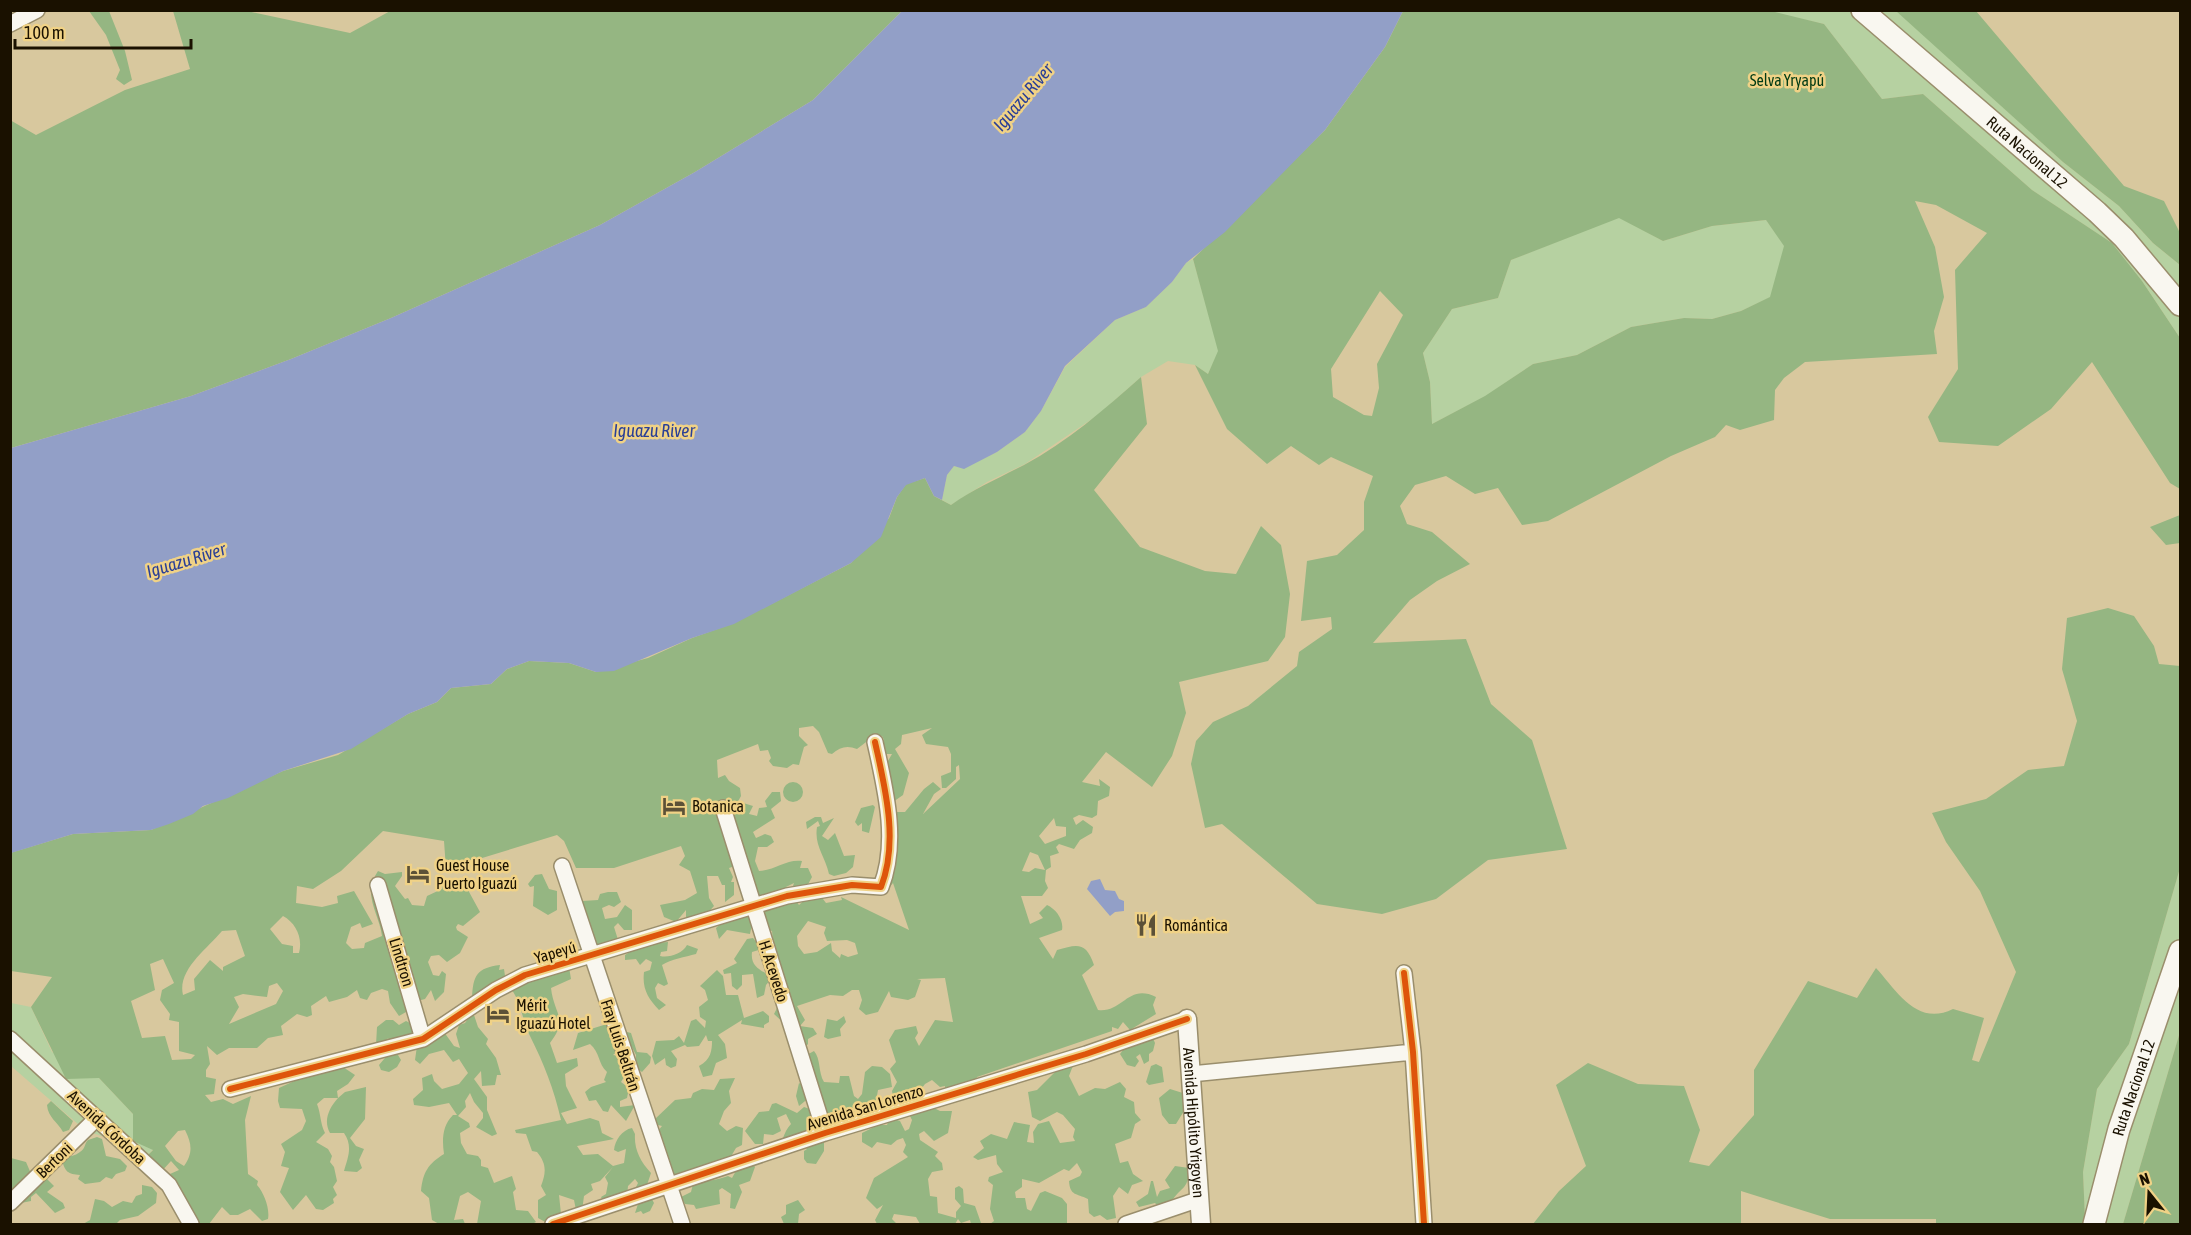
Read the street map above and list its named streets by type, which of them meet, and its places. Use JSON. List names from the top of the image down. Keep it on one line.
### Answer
{"streets":{"highway":["Ruta Nacional 12"],"main road":["Avenida Hipólito Yrigoyen"],"street":["Yapeyú","Lindtron","H. Acevedo","Fray Luis Beltrán","Avenida San Lorenzo","Avenida Córdoba","Bertoni"]},"crossings":[["Yapeyú","Lindtron"],["Yapeyú","H. Acevedo"],["Yapeyú","Fray Luis Beltrán"],["H. Acevedo","Avenida San Lorenzo"],["Fray Luis Beltrán","Avenida San Lorenzo"],["Avenida San Lorenzo","Avenida Hipólito Yrigoyen"],["Avenida Córdoba","Bertoni"]],"water":["Iguazu River"],"parks":["Selva Yryapú"],"places":{"hotel":["Botanica","Guest House Puerto Iguazú","Mérit Iguazú Hotel"],"restaurant":["Romántica"]},"scale_bar":"100 m","north":"top"}
